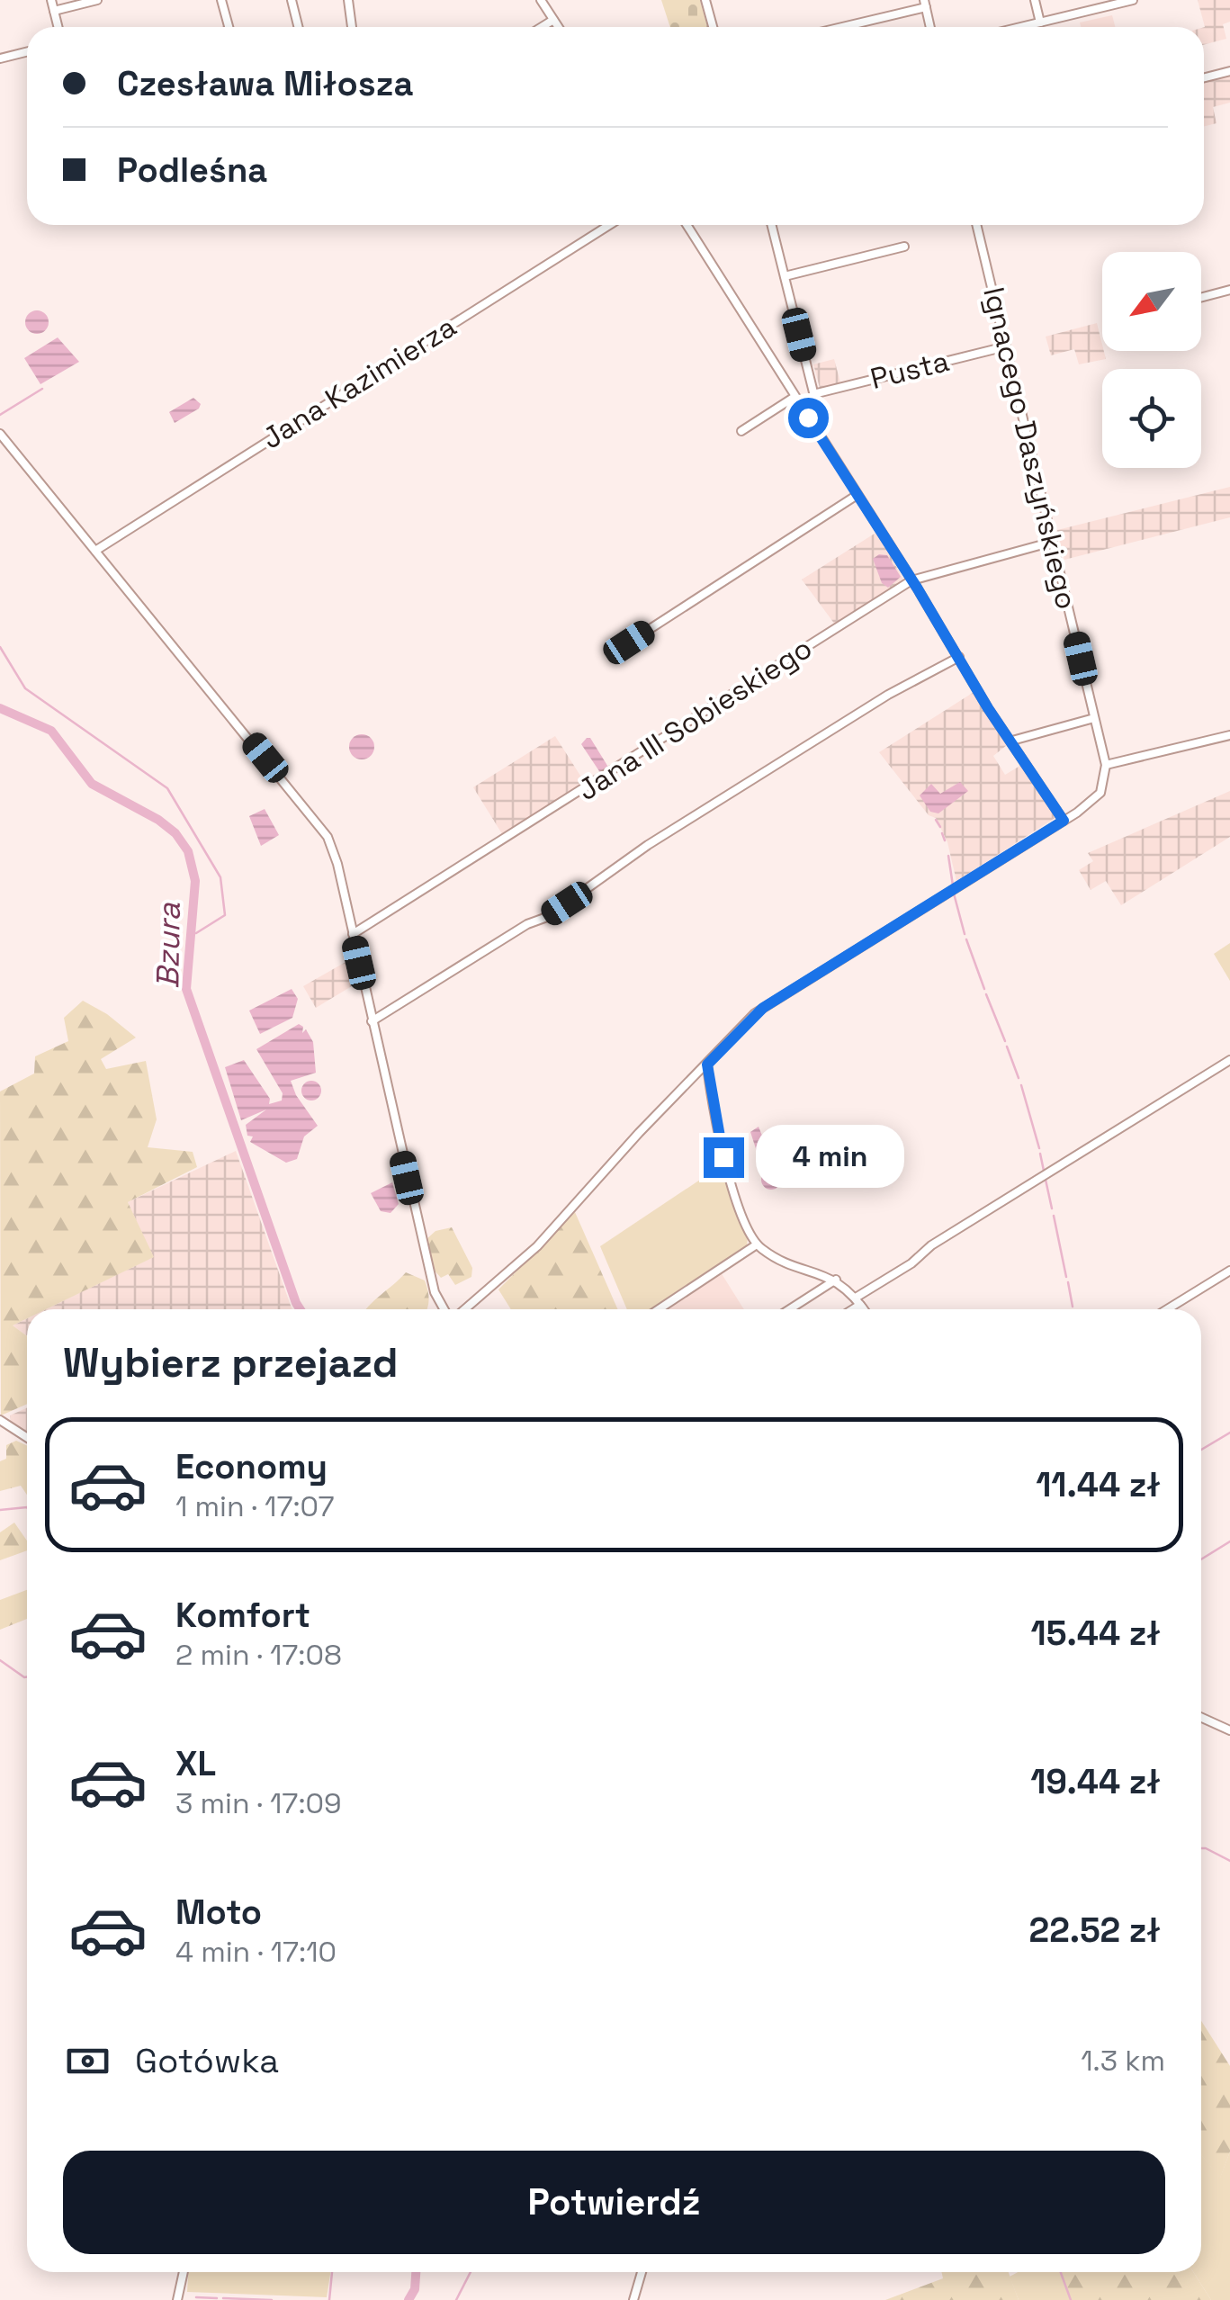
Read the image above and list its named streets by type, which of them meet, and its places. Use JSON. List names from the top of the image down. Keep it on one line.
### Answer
{"streets":{"street":["Pusta","Jana Kazimierza","Ignacego Daszyńskiego","Jana III Sobieskiego"]},"crossings":[["Pusta","Ignacego Daszyńskiego"],["Ignacego Daszyńskiego","Jana III Sobieskiego"]],"water":["Bzura"],"north":"bottom left","page":{"banner":["Czesława Miłosza","Podleśna"],"bubble":"4 min","heading":"Wybierz przejazd","list":[{"name":"Economy","note":"1 min · 17:07","value":"11.44 zł"},{"name":"Komfort","note":"2 min · 17:08","value":"15.44 zł"},{"name":"XL","note":"3 min · 17:09","value":"19.44 zł"},{"name":"Moto","note":"4 min · 17:10","value":"22.52 zł"}],"pay":["Gotówka","1.3 km"],"buttons":"Potwierdź"}}
